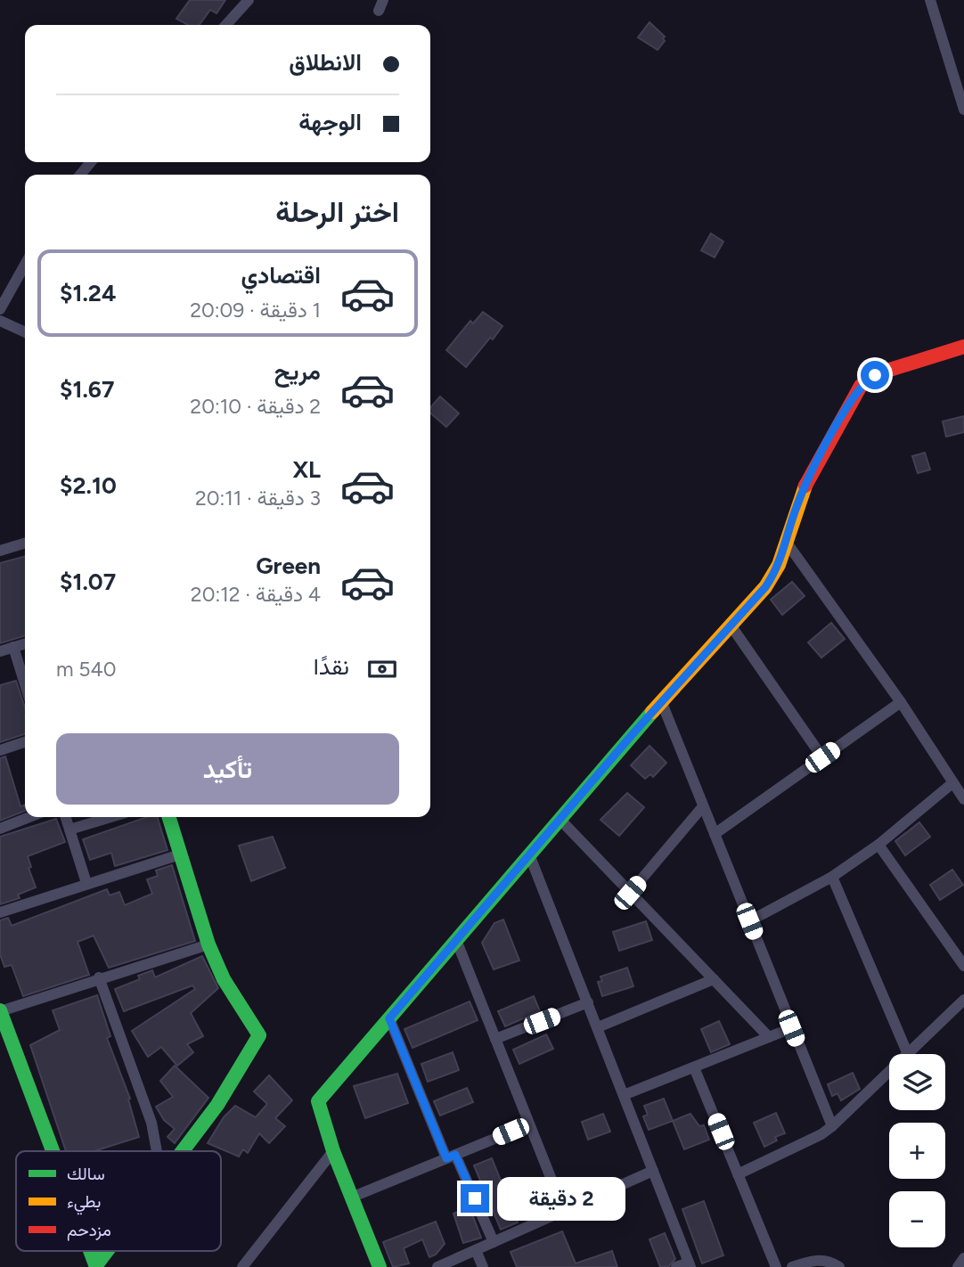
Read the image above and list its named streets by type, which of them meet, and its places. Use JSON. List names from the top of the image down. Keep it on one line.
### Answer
{"legend":["سالك","بطيء","مزدحم"],"page":{"banner":["الانطلاق","الوجهة"],"heading":"اختر الرحلة","list":[{"name":"اقتصادي","note":"1 دقيقة · 20:09","value":"$1.24"},{"name":"مريح","note":"2 دقيقة · 20:10","value":"$1.67"},{"name":"XL","note":"3 دقيقة · 20:11","value":"$2.10"},{"name":"Green","note":"4 دقيقة · 20:12","value":"$1.07"}],"pay":["نقدًا","540 m"],"buttons":"تأكيد","map_buttons":["+","−"],"bubble":"2 دقيقة"}}
